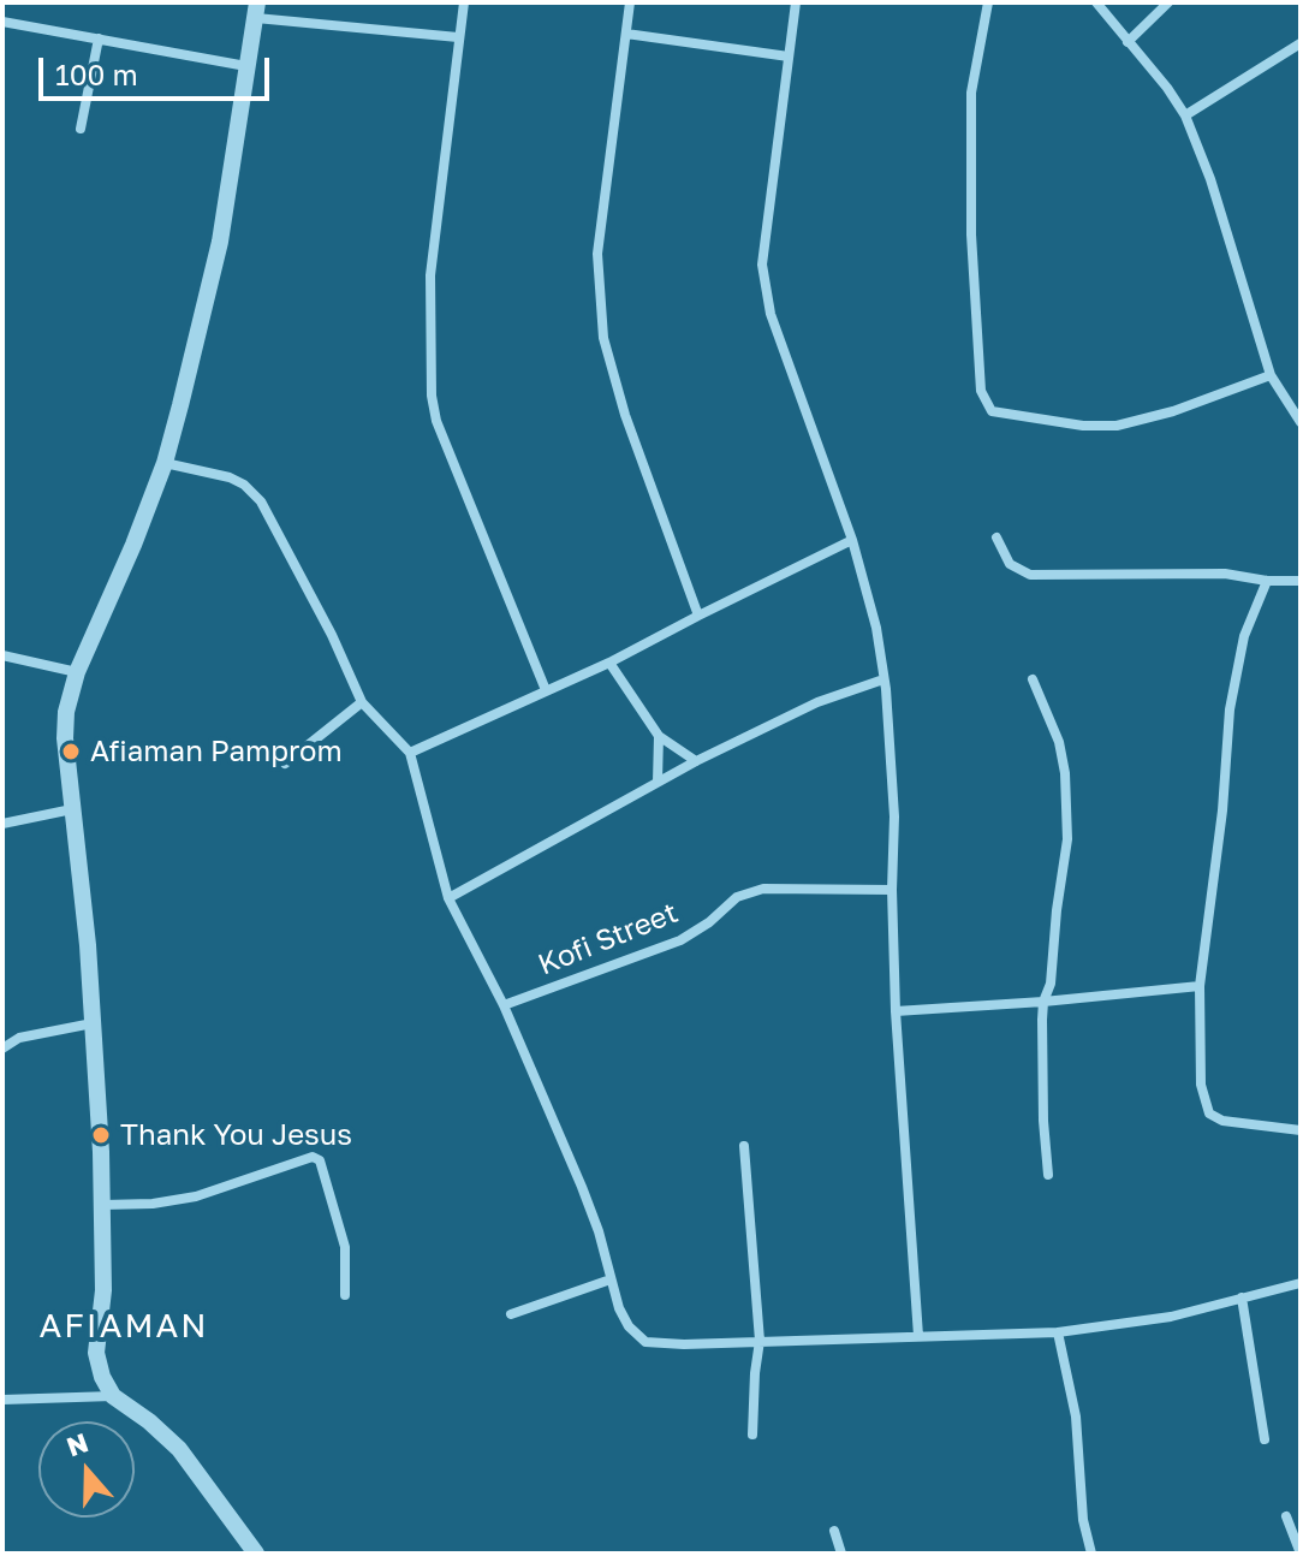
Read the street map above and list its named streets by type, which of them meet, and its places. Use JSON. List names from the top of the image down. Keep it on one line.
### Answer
{"streets":{"street":["Kofi Street"]},"districts":["AFIAMAN"],"places":["Afiaman Pamprom","Thank You Jesus"],"scale_bar":"100 m","north":"top"}
